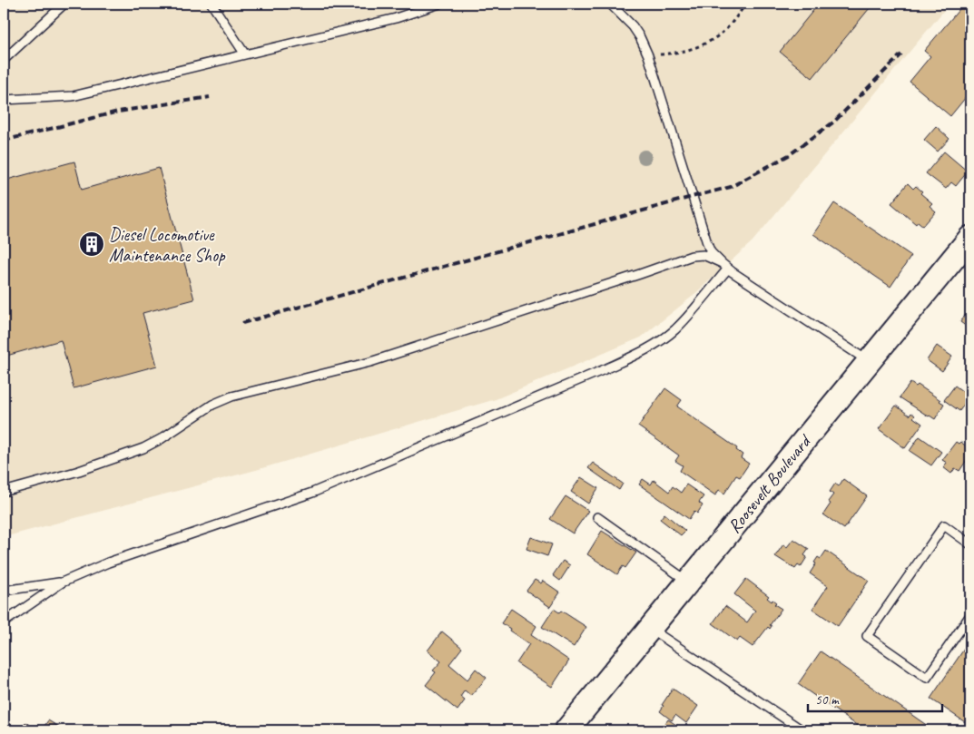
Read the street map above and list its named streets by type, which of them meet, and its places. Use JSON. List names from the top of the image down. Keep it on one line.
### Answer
{"streets":{"main road":["Roosevelt Boulevard"]},"places":{"building":["Diesel Locomotive Maintenance Shop"]},"scale_bar":"50 m"}
